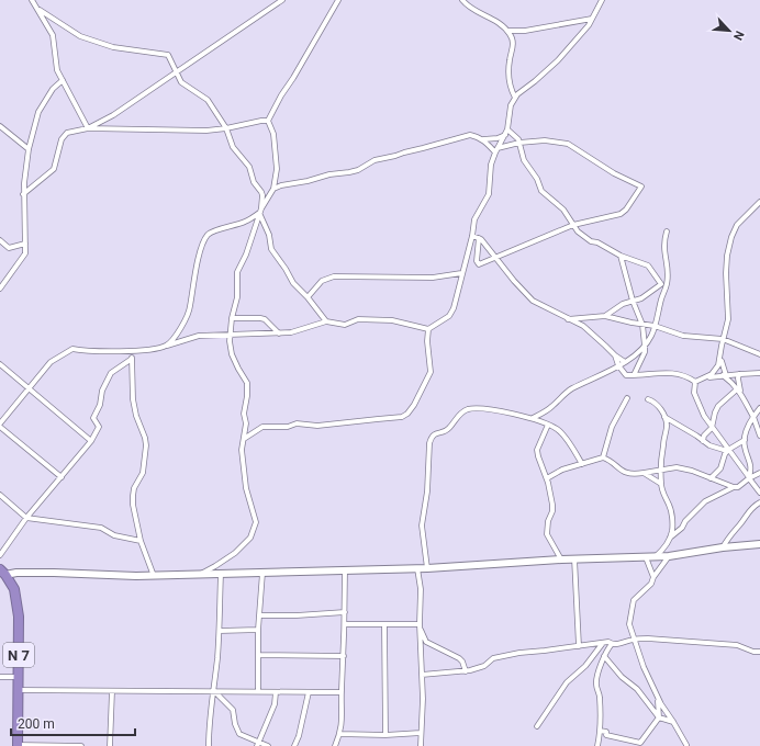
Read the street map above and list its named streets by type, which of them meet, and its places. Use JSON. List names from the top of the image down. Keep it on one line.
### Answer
{"streets":{"highway":["N 7"]},"scale_bar":"200 m","north":"bottom right"}
